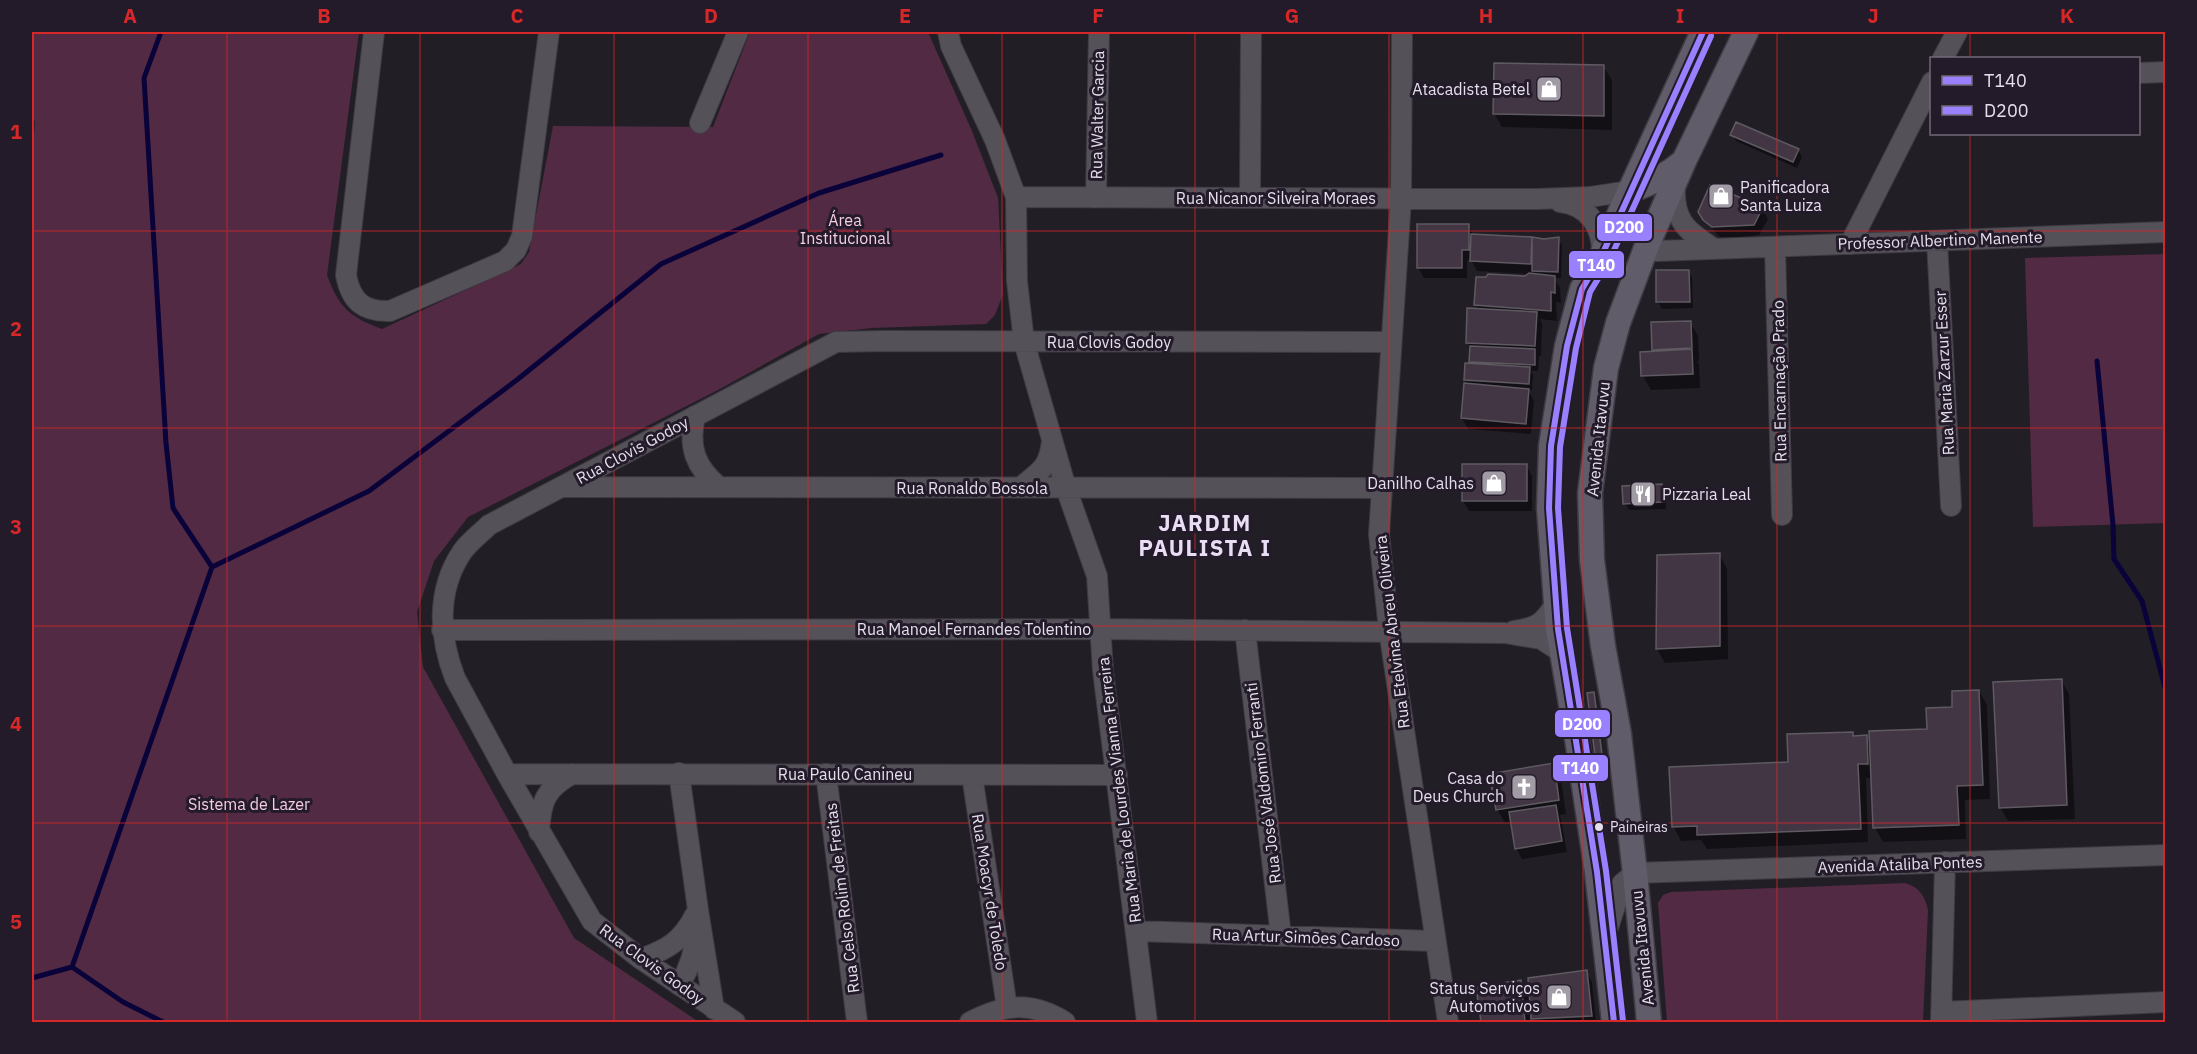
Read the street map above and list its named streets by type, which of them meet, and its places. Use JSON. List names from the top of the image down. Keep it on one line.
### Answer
{"streets":{"main road":["Avenida Itavuvu"],"street":["Rua Walter Garcia","Rua Nicanor Silveira Moraes","Professor Albertino Manente","Rua Clovis Godoy","Rua Maria Zarzur Esser","Rua Encarnação Prado","Rua Ronaldo Bossola","Rua Manoel Fernandes Tolentino","Rua Etelvina Abreu Oliveira","Rua Paulo Canineu","Rua José Valdomiro Ferranti","Rua Maria de Lourdes Vianna Ferreira","Avenida Ataliba Pontes","Rua Moacyr de Toledo","Rua Celso Rolim de Freitas","Rua Artur Simões Cardoso"]},"crossings":[["Rua Walter Garcia","Rua Nicanor Silveira Moraes"],["Rua Nicanor Silveira Moraes","Avenida Itavuvu"],["Rua Nicanor Silveira Moraes","Rua Etelvina Abreu Oliveira"],["Rua Nicanor Silveira Moraes","Rua Maria de Lourdes Vianna Ferreira"],["Professor Albertino Manente","Rua Maria Zarzur Esser"],["Professor Albertino Manente","Rua Encarnação Prado"],["Professor Albertino Manente","Avenida Itavuvu"],["Rua Clovis Godoy","Rua Ronaldo Bossola"],["Rua Clovis Godoy","Rua Manoel Fernandes Tolentino"],["Rua Clovis Godoy","Rua Etelvina Abreu Oliveira"],["Rua Clovis Godoy","Rua Paulo Canineu"],["Rua Clovis Godoy","Rua Maria de Lourdes Vianna Ferreira"],["Avenida Itavuvu","Rua Manoel Fernandes Tolentino"],["Avenida Itavuvu","Avenida Ataliba Pontes"],["Rua Ronaldo Bossola","Rua Etelvina Abreu Oliveira"],["Rua Ronaldo Bossola","Rua Maria de Lourdes Vianna Ferreira"],["Rua Manoel Fernandes Tolentino","Rua Etelvina Abreu Oliveira"],["Rua Manoel Fernandes Tolentino","Rua José Valdomiro Ferranti"],["Rua Manoel Fernandes Tolentino","Rua Maria de Lourdes Vianna Ferreira"],["Rua Etelvina Abreu Oliveira","Rua Artur Simões Cardoso"],["Rua Paulo Canineu","Rua Maria de Lourdes Vianna Ferreira"],["Rua Paulo Canineu","Rua Moacyr de Toledo"],["Rua Paulo Canineu","Rua Celso Rolim de Freitas"],["Rua José Valdomiro Ferranti","Rua Artur Simões Cardoso"],["Rua Maria de Lourdes Vianna Ferreira","Rua Artur Simões Cardoso"]],"districts":["JARDIM PAULISTA I"],"parks":["Área Institucional","Sistema de Lazer"],"places":{"shop":["Atacadista Betel","Panificadora Santa Luiza","Danilho Calhas","Status Serviços Automotivos"],"restaurant":["Pizzaria Leal"],"church":["Casa do Deus Church"],"other":["Paineiras"]},"lines":["transit line T140","transit line D200"],"legend":["T140","D200"],"grid":{"columns":["A","B","C","D","E","F","G","H","I","J","K"],"rows":["1","2","3","4","5"]}}
